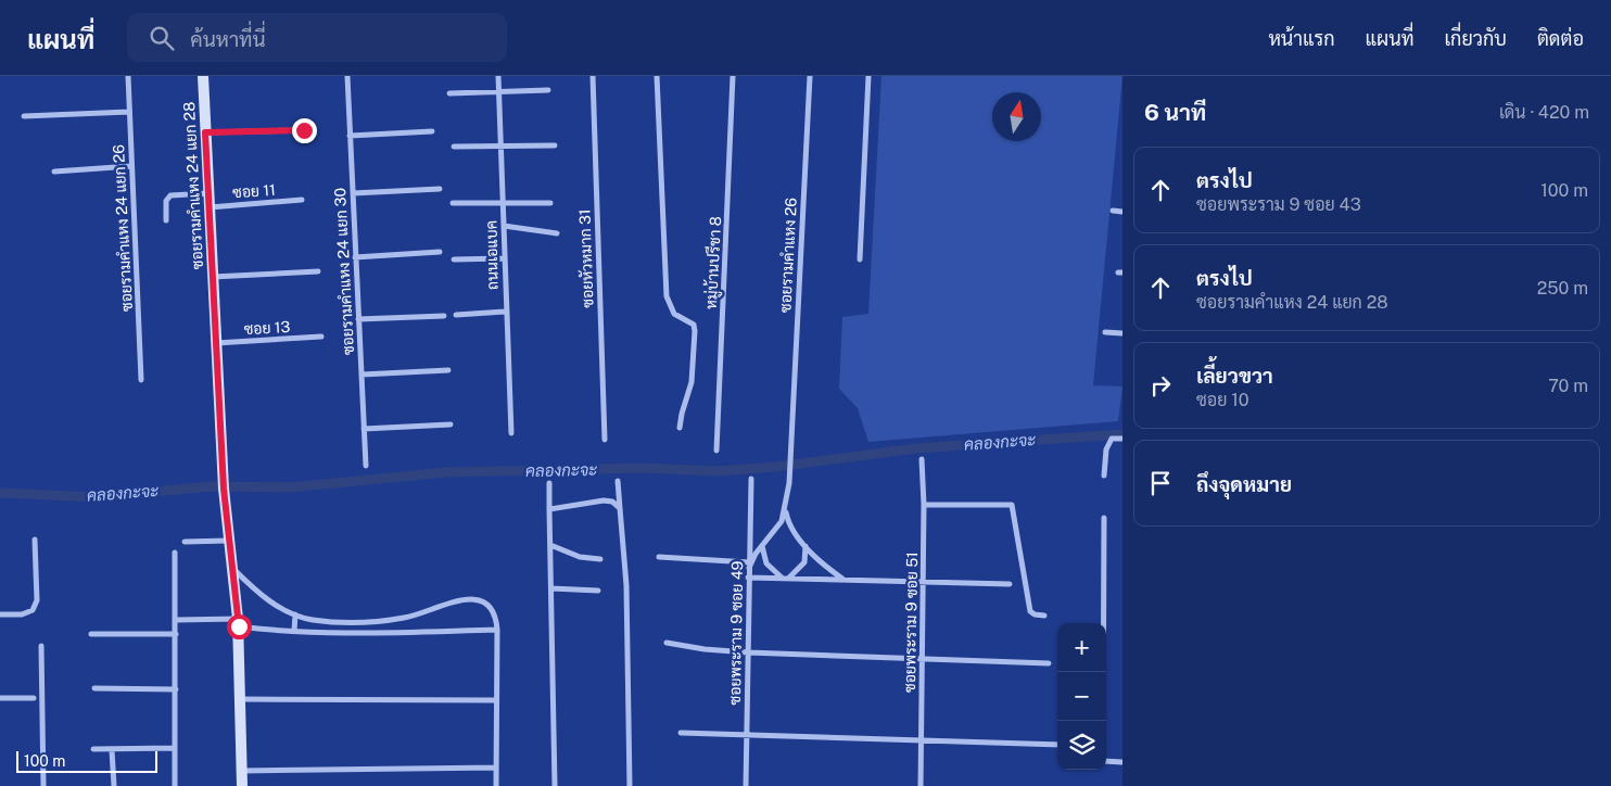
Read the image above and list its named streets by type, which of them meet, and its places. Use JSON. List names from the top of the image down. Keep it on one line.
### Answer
{"streets":{"street":["ซอยรามคำแหง 24 แยก 28","ซอย 11","ซอยรามคำแหง 24 แยก 26","ถนนเอแบค","ซอยรามคำแหง 26","ซอยหัวหมาก 31","หมู่บ้านปรีชา 8","ซอยรามคำแหง 24 แยก 30","ซอย 13","ซอยพระราม 9 ซอย 51","ซอยพระราม 9 ซอย 49"]},"crossings":[["ซอยรามคำแหง 24 แยก 28","ซอย 11"],["ซอยรามคำแหง 24 แยก 28","ซอย 13"]],"water":["คลองกะจะ"],"scale_bar":"100 m","north":"top","page":{"header":"แผนที่","search":"ค้นหาที่นี่","nav":["หน้าแรก","แผนที่","เกี่ยวกับ","ติดต่อ"],"heading":["6 นาที","เดิน · 420 m"],"list":[["ตรงไป","ซอยพระราม 9 ซอย 43","100 m"],["ตรงไป","ซอยรามคำแหง 24 แยก 28","250 m"],["เลี้ยวขวา","ซอย 10","70 m"],"ถึงจุดหมาย"],"map_buttons":["+","−"],"scale":"100 m"}}
